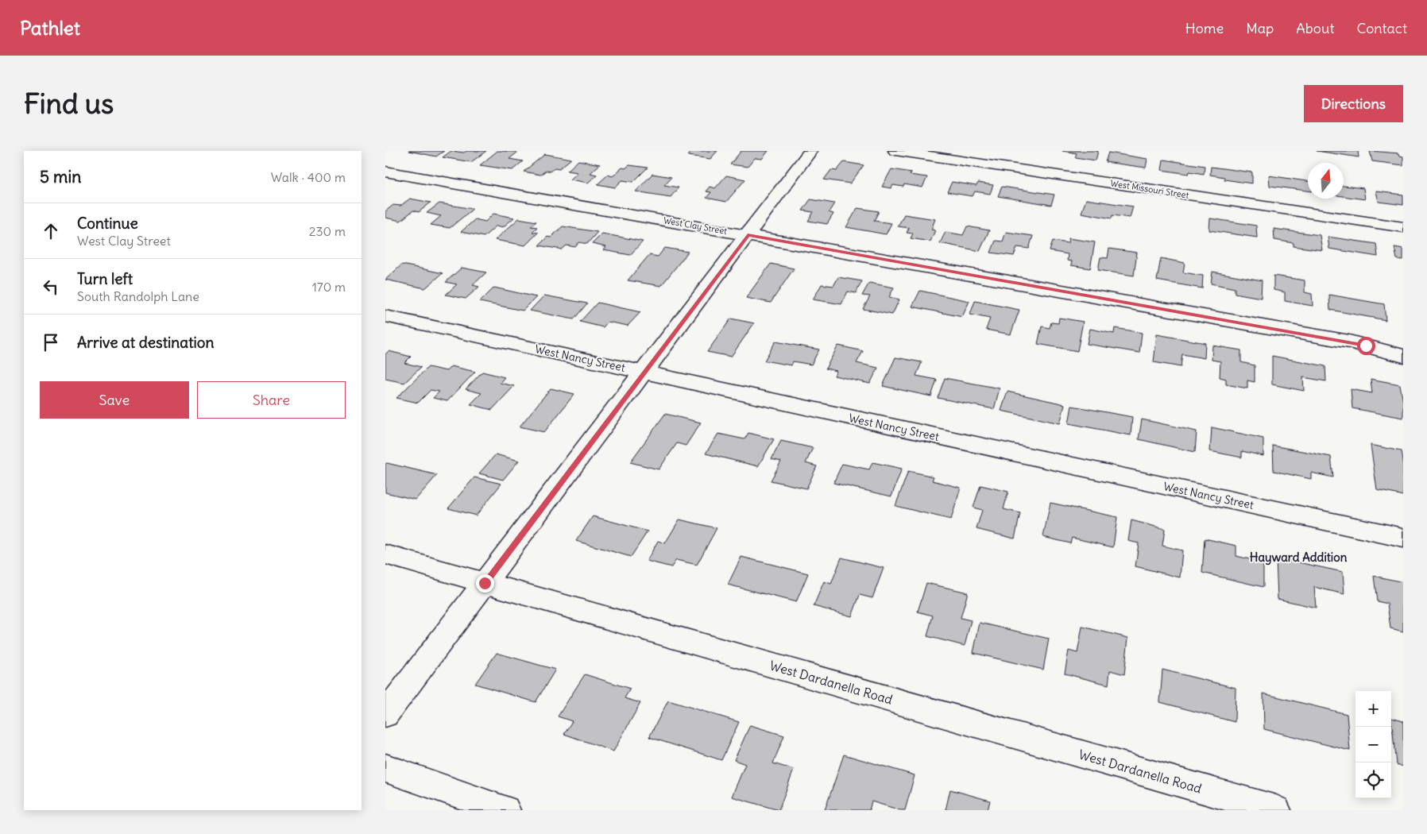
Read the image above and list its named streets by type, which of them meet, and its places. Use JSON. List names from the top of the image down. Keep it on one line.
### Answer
{"streets":{"street":["West Missouri Street","West Clay Street","West Nancy Street","West Dardanella Road"]},"districts":["Hayward Addition"],"north":"top","page":{"header":"Pathlet","nav":["Home","Map","About","Contact"],"buttons":["Directions",["Save","Share"]],"title":"Find us","heading":["5 min","Walk · 400 m"],"list":[["Continue","West Clay Street","230 m"],["Turn left","South Randolph Lane","170 m"],"Arrive at destination"],"map_buttons":["+","−"]}}
